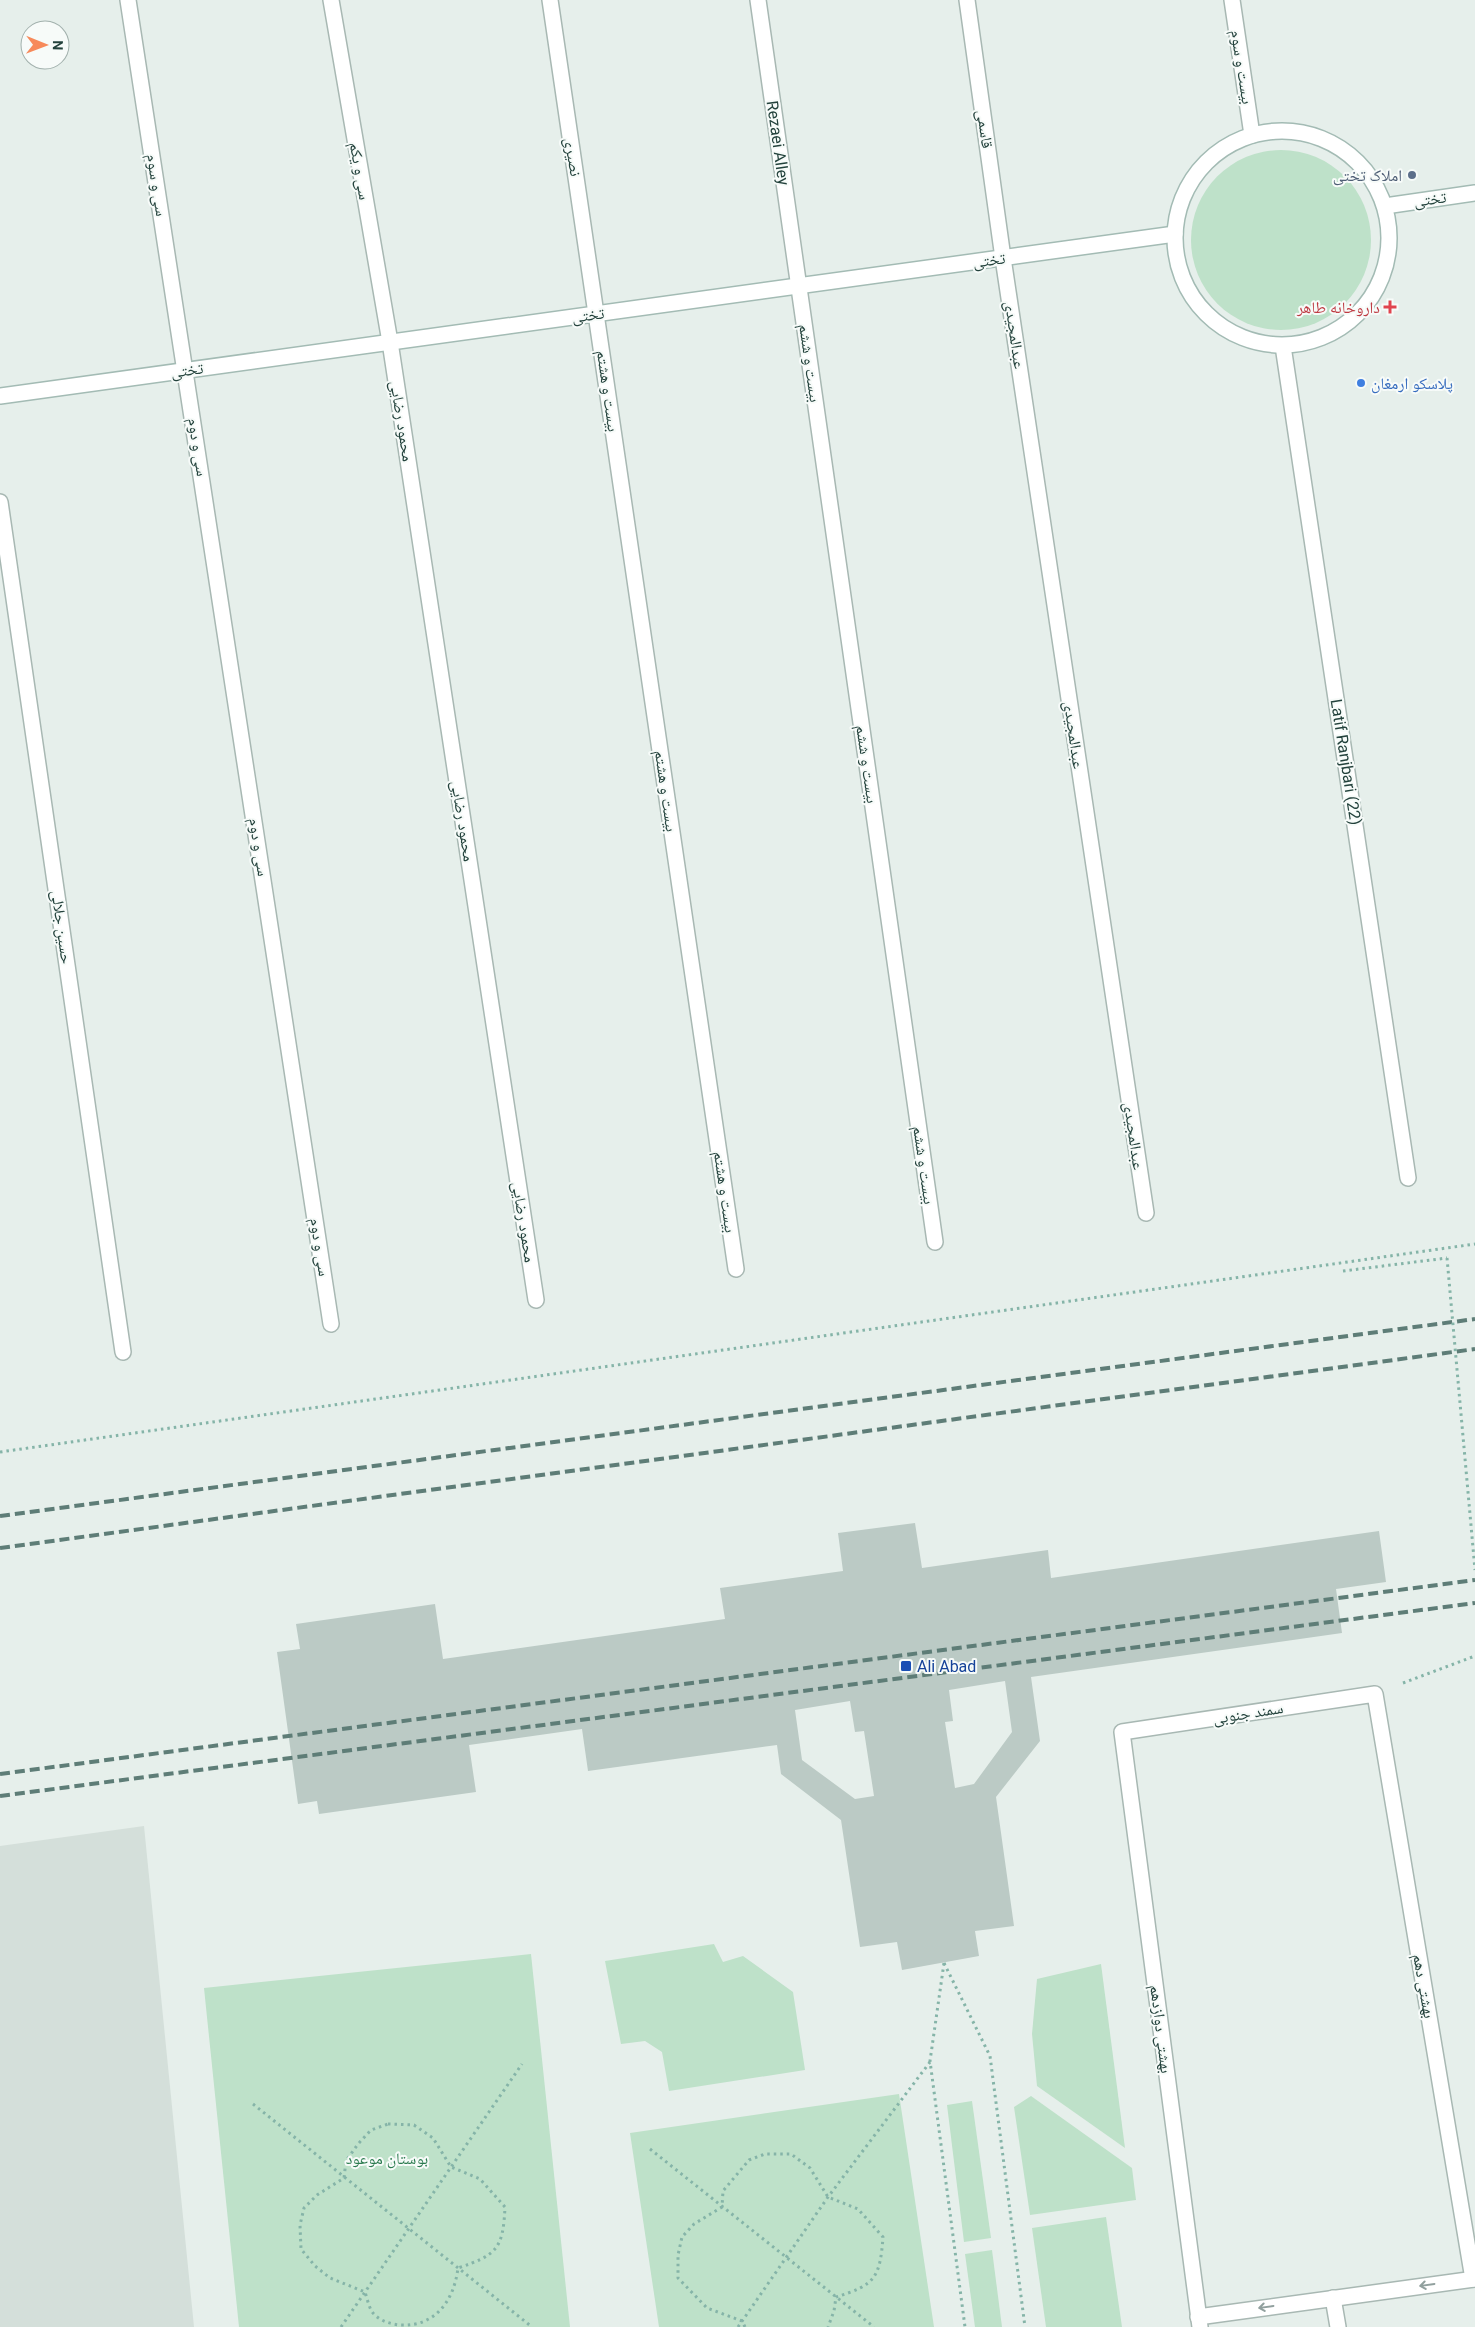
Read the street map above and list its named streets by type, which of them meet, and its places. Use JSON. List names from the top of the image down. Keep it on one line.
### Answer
{"streets":{"street":["بیست و سوم","قاسمی","Rezaei Alley","نصیری","سی و یکم","سی و سوم","تختی","عبدالمجیدی","بیست و ششم","بیست و هشتم","محمود رضایی","سی و دوم","Latif Ranjbari (22)","حسین جلالی","سمند جنوبی","بهشتی دهم","بهشتی دوازدهم"]},"crossings":[["قاسمی","تختی"],["قاسمی","عبدالمجیدی"],["Rezaei Alley","تختی"],["Rezaei Alley","بیست و ششم"],["نصیری","تختی"],["نصیری","بیست و هشتم"],["سی و یکم","تختی"],["سی و یکم","محمود رضایی"],["سی و سوم","تختی"],["سی و سوم","سی و دوم"],["تختی","عبدالمجیدی"],["تختی","بیست و ششم"],["تختی","بیست و هشتم"],["تختی","محمود رضایی"],["تختی","سی و دوم"],["سمند جنوبی","بهشتی دهم"],["سمند جنوبی","بهشتی دوازدهم"]],"parks":["بوستان موعود"],"places":{"other":["املاک تختی","پلاسکو ارمغان"],"health":["داروخانه طاهر"],"transit":["Ali Abad"]},"north":"right"}
